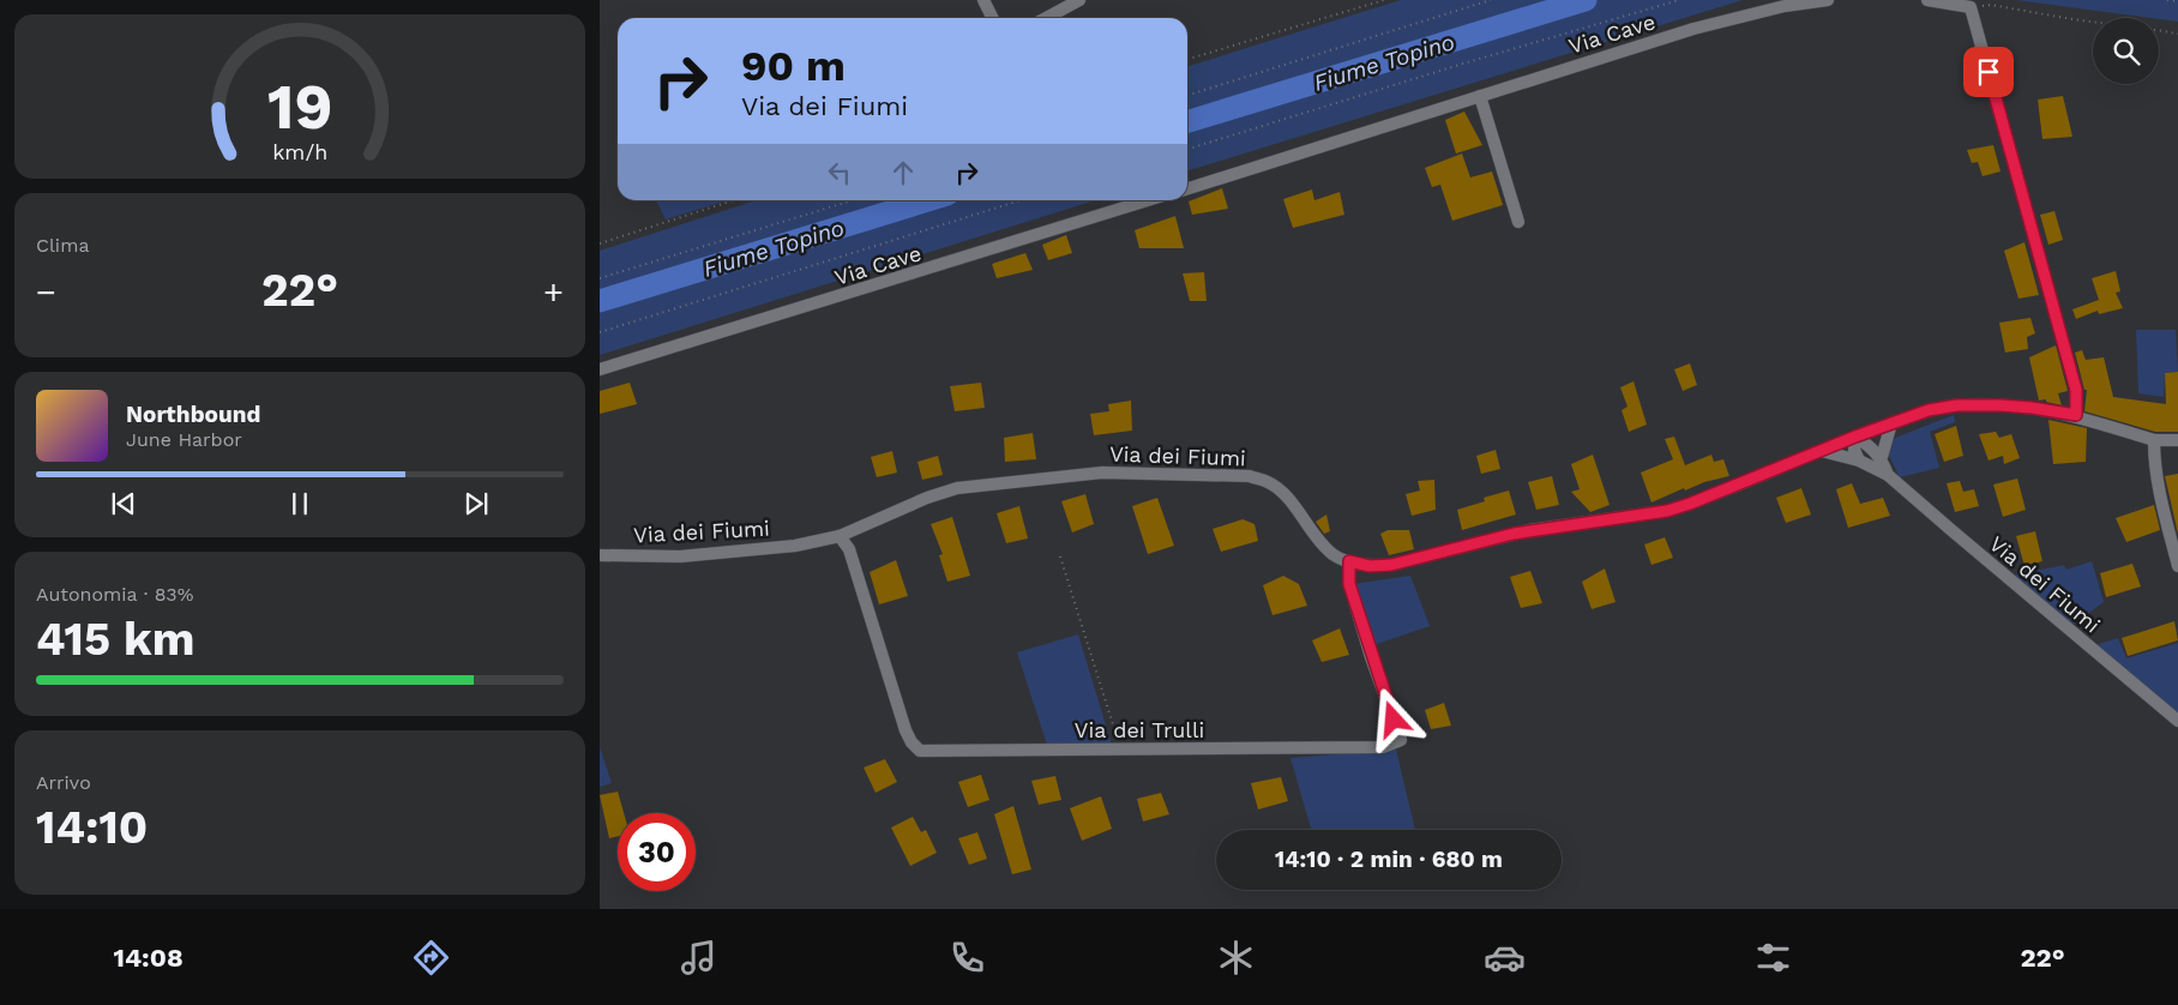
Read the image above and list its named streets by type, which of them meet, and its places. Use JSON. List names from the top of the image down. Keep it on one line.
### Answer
{"streets":{"street":["Via Cave","Via dei Fiumi","Via dei Trulli"]},"crossings":[["Via dei Fiumi","Via dei Trulli"]],"water":["Fiume Topino"],"page":{"turn":["90 m","Via dei Fiumi"],"tile":["Clima",["Autonomia · 83%","415 km"],["Arrivo","14:10"]],"heat":["−","22°","+"],"song":["Northbound","June Harbor"],"limit":"30","trip":"14:10 · 2 min · 680 m","tabs":["14:08","22°"],"gauge":["19","km/h"]}}
